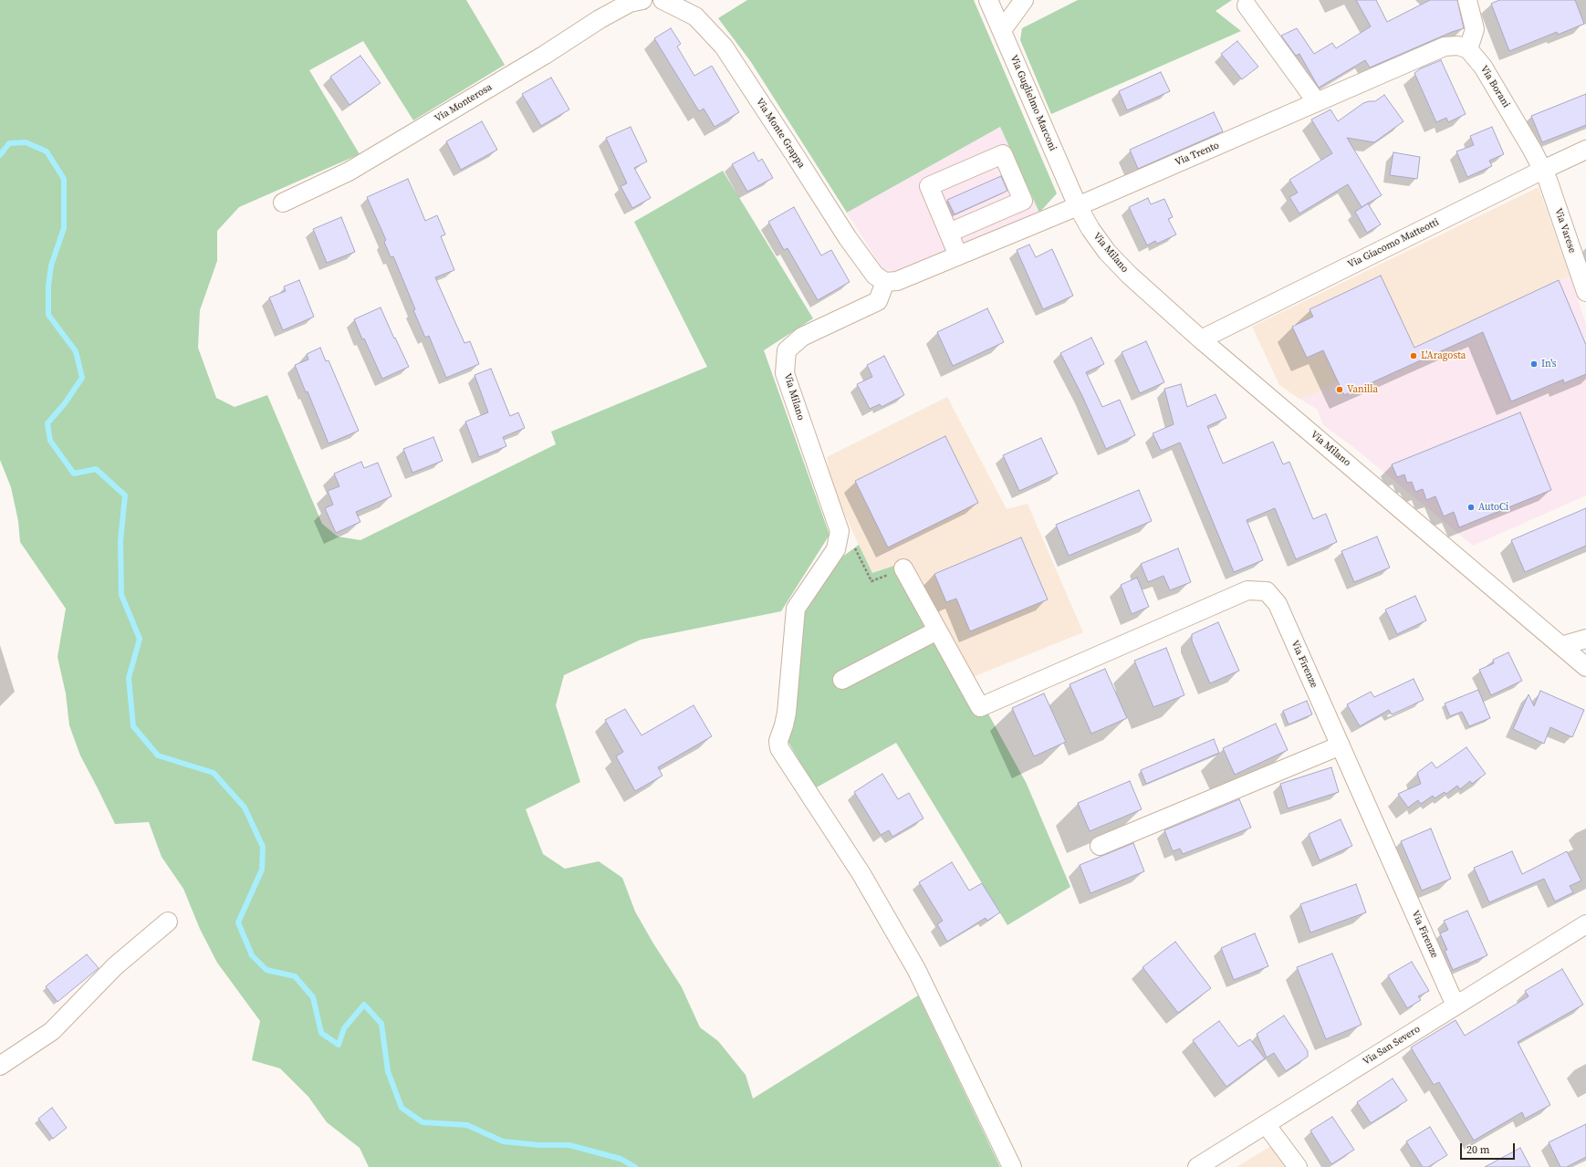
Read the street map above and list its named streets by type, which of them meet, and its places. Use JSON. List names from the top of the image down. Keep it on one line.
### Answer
{"streets":{"street":["Via Borani","Via Monterosa","Via Guglielmo Marconi","Via Monte Grappa","Via Trento","Via Varese","Via Giacomo Matteotti","Via Milano","Via Firenze","Via San Severo"]},"crossings":[["Via Borani","Via Trento"],["Via Borani","Via Varese"],["Via Borani","Via Giacomo Matteotti"],["Via Guglielmo Marconi","Via Trento"],["Via Guglielmo Marconi","Via Milano"],["Via Monte Grappa","Via Milano"],["Via Trento","Via Milano"],["Via Varese","Via Giacomo Matteotti"],["Via Giacomo Matteotti","Via Milano"],["Via Firenze","Via San Severo"]],"places":["L'Aragosta","In's","Vanilla","AutoCi"],"scale_bar":"20 m"}
